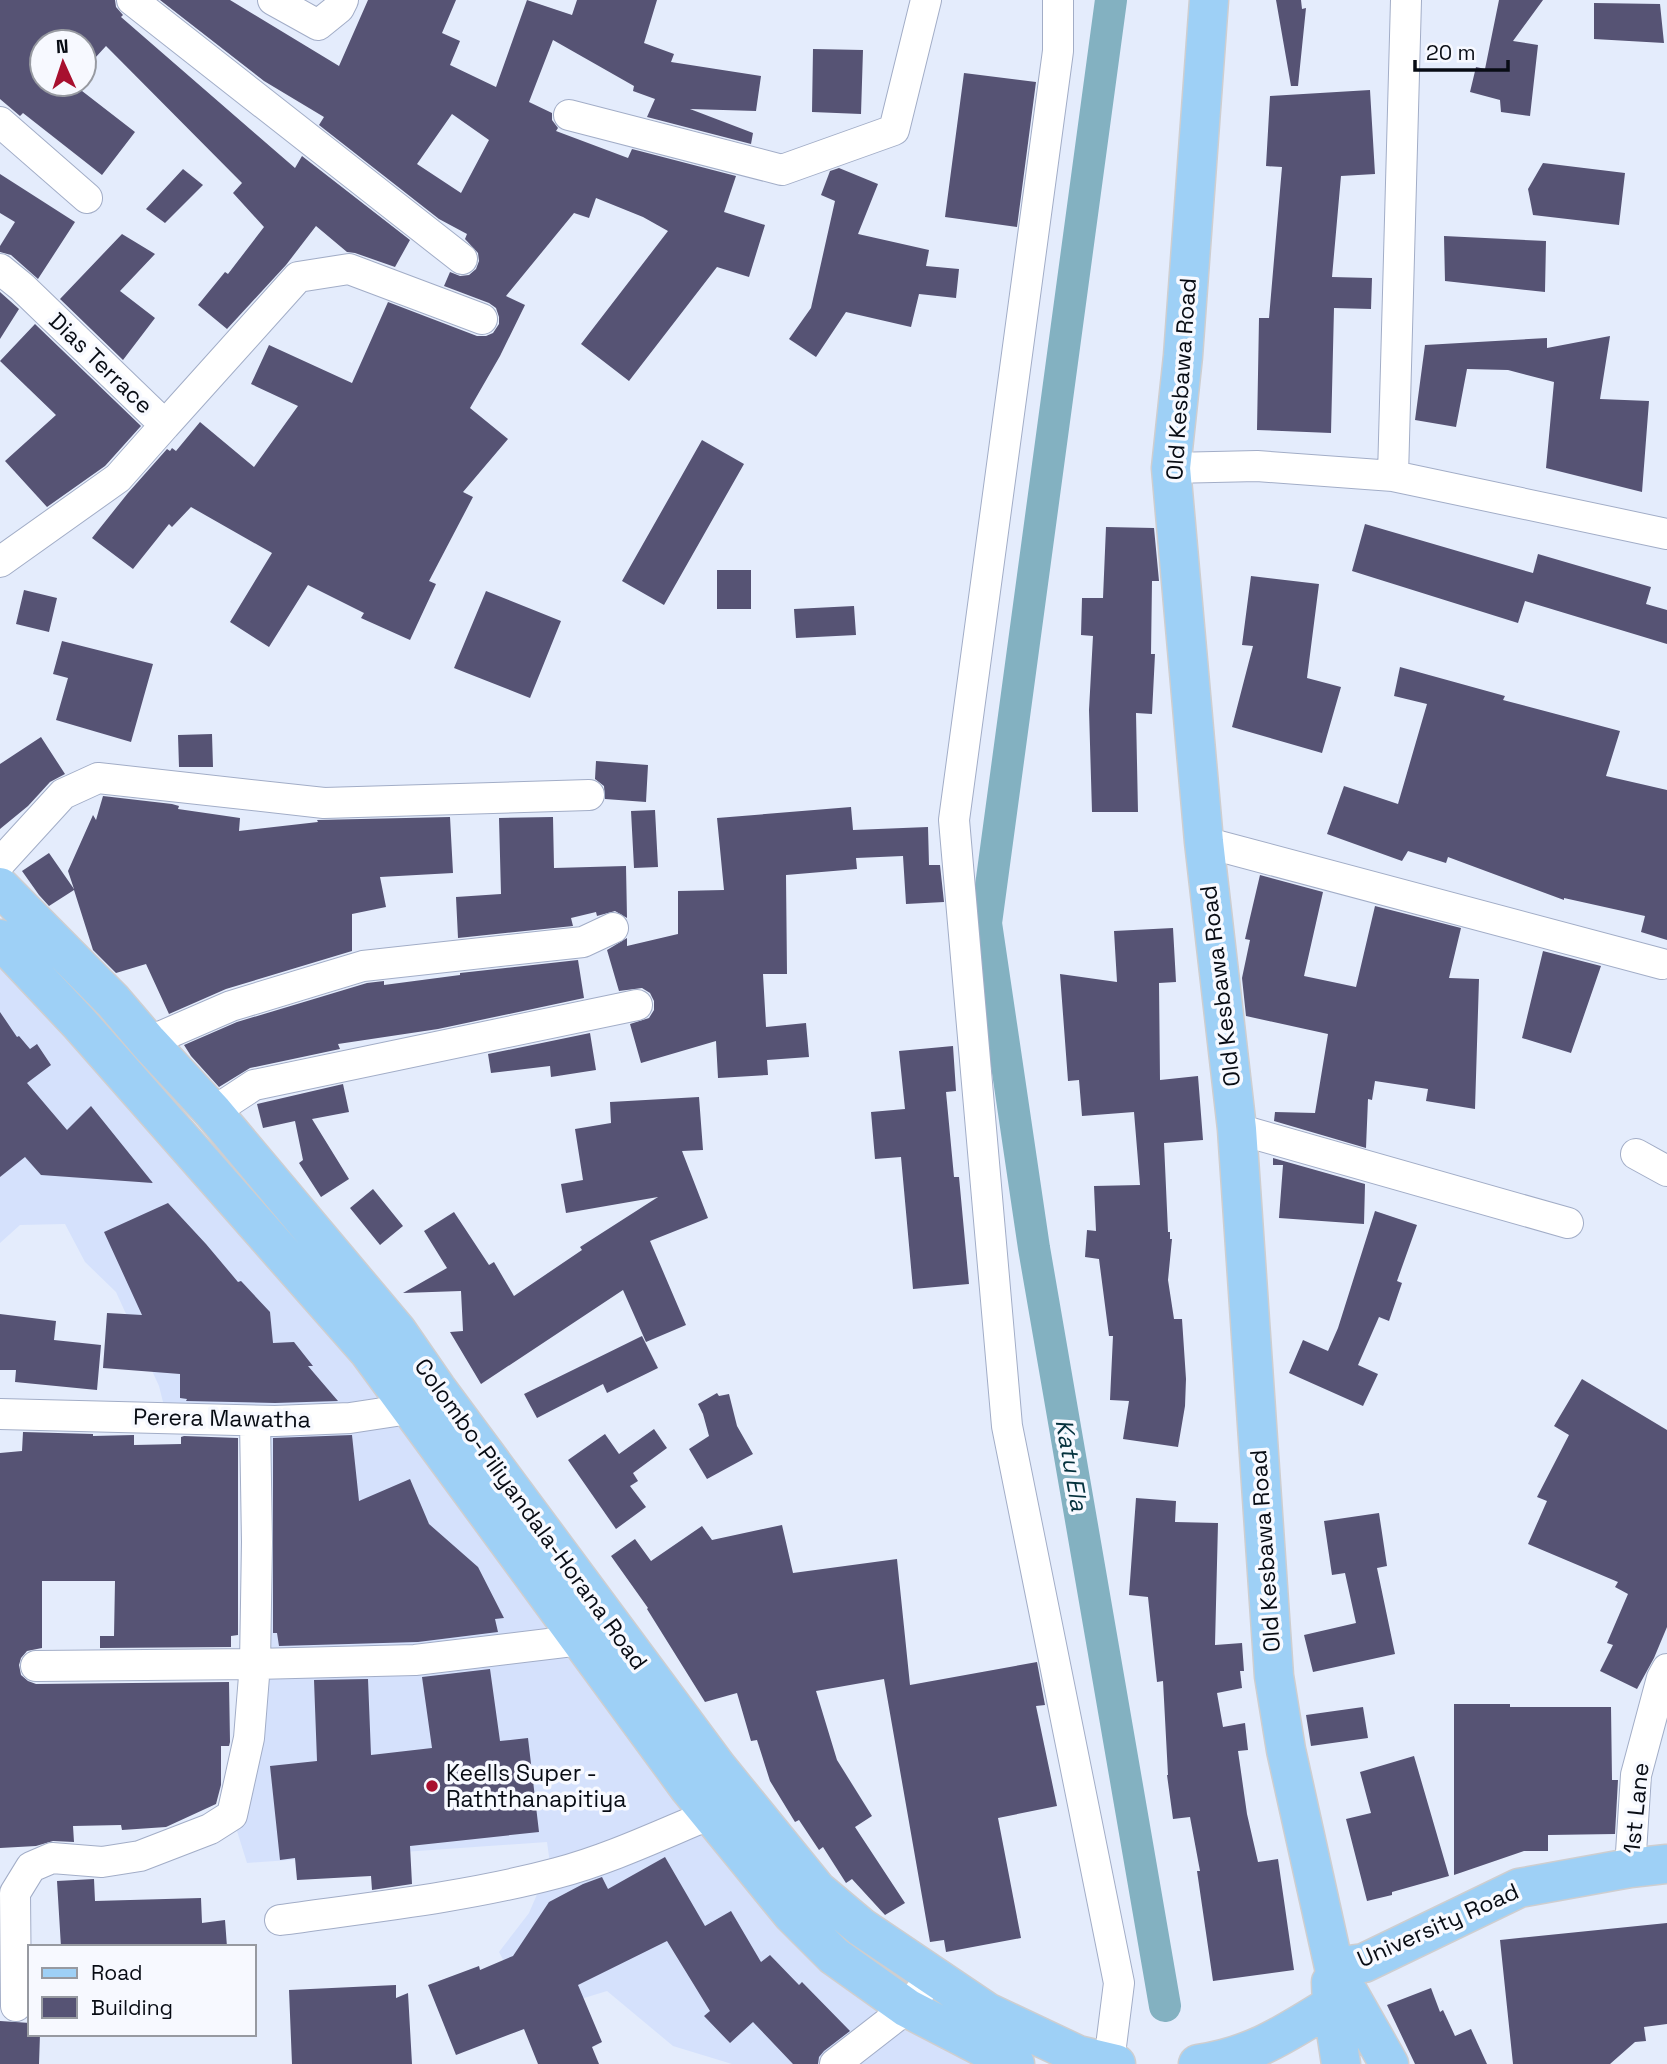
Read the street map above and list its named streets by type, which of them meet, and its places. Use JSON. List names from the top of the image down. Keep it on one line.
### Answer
{"streets":{"main road":["Old Kesbawa Road","Colombo-Piliyandala-Horana Road","University Road"],"street":["Dias Terrace","Perera Mawatha","1st Lane"]},"crossings":[["Old Kesbawa Road","University Road"],["Perera Mawatha","Colombo-Piliyandala-Horana Road"],["1st Lane","University Road"]],"water":["Katu Ela"],"places":["Keells Super - Raththanapitiya"],"legend":["Road","Building"],"scale_bar":"20 m","north":"top"}
